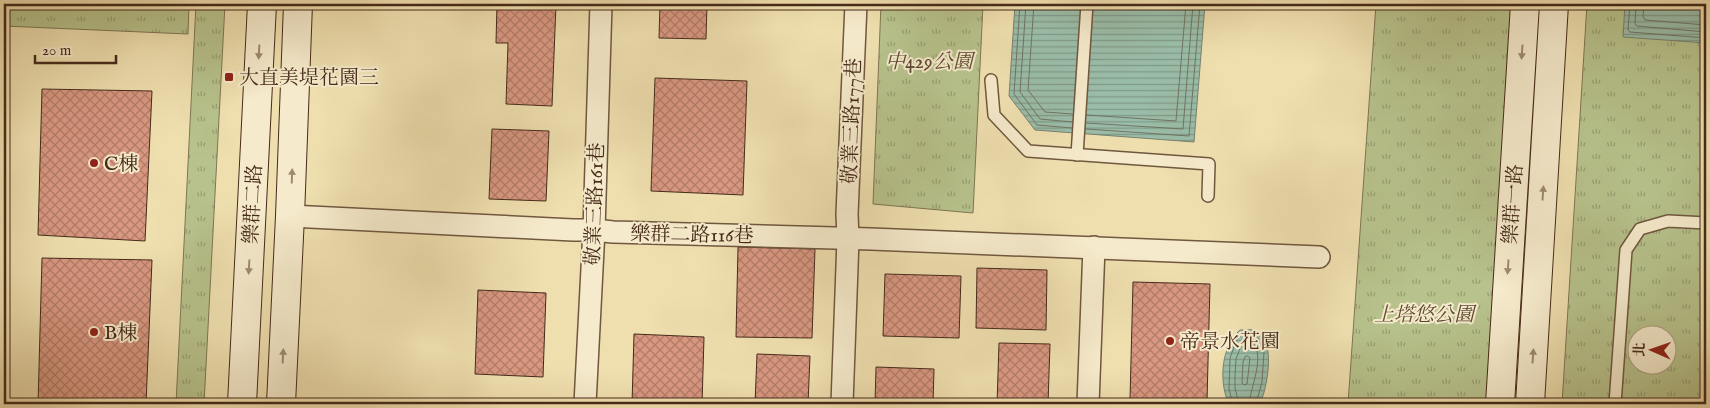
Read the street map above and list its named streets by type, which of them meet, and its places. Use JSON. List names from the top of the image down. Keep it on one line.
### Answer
{"streets":{"street":["敬業三路177巷","樂群二路","敬業三路161巷","樂群一路","樂群二路116巷"]},"crossings":[["敬業三路177巷","樂群二路116巷"],["樂群二路","樂群二路116巷"],["敬業三路161巷","樂群二路116巷"]],"parks":["中429公園","上塔悠公園"],"places":{"transit":["大直美堤花園三"],"other":["C棟","B棟","帝景水花園"]},"scale_bar":"20 m","north":"left"}
